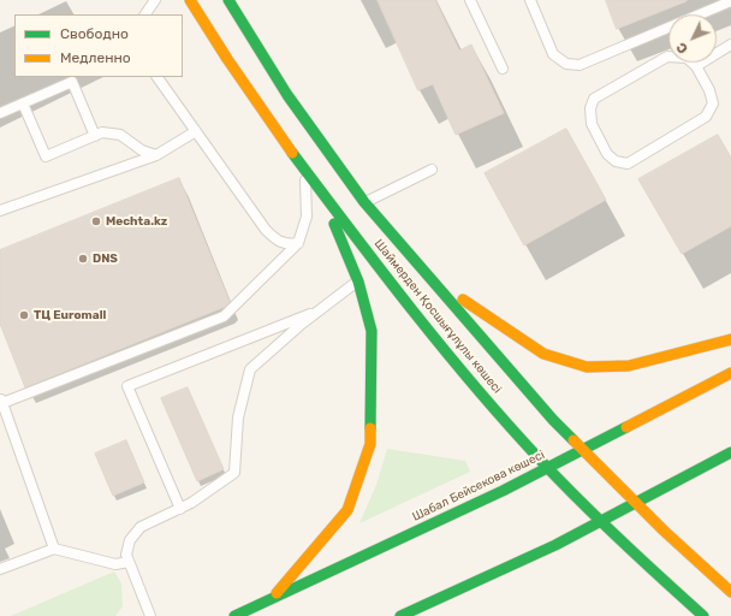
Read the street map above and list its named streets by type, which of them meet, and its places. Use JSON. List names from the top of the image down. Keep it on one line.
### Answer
{"streets":{"main road":["Шаймерден Қосшығұлұлы көшесі","Шабал Бейсекова көшесі"]},"crossings":[["Шаймерден Қосшығұлұлы көшесі","Шабал Бейсекова көшесі"]],"places":["Mechta.kz","DNS","ТЦ Euromall"],"legend":["Свободно","Медленно"],"north":"bottom left"}
